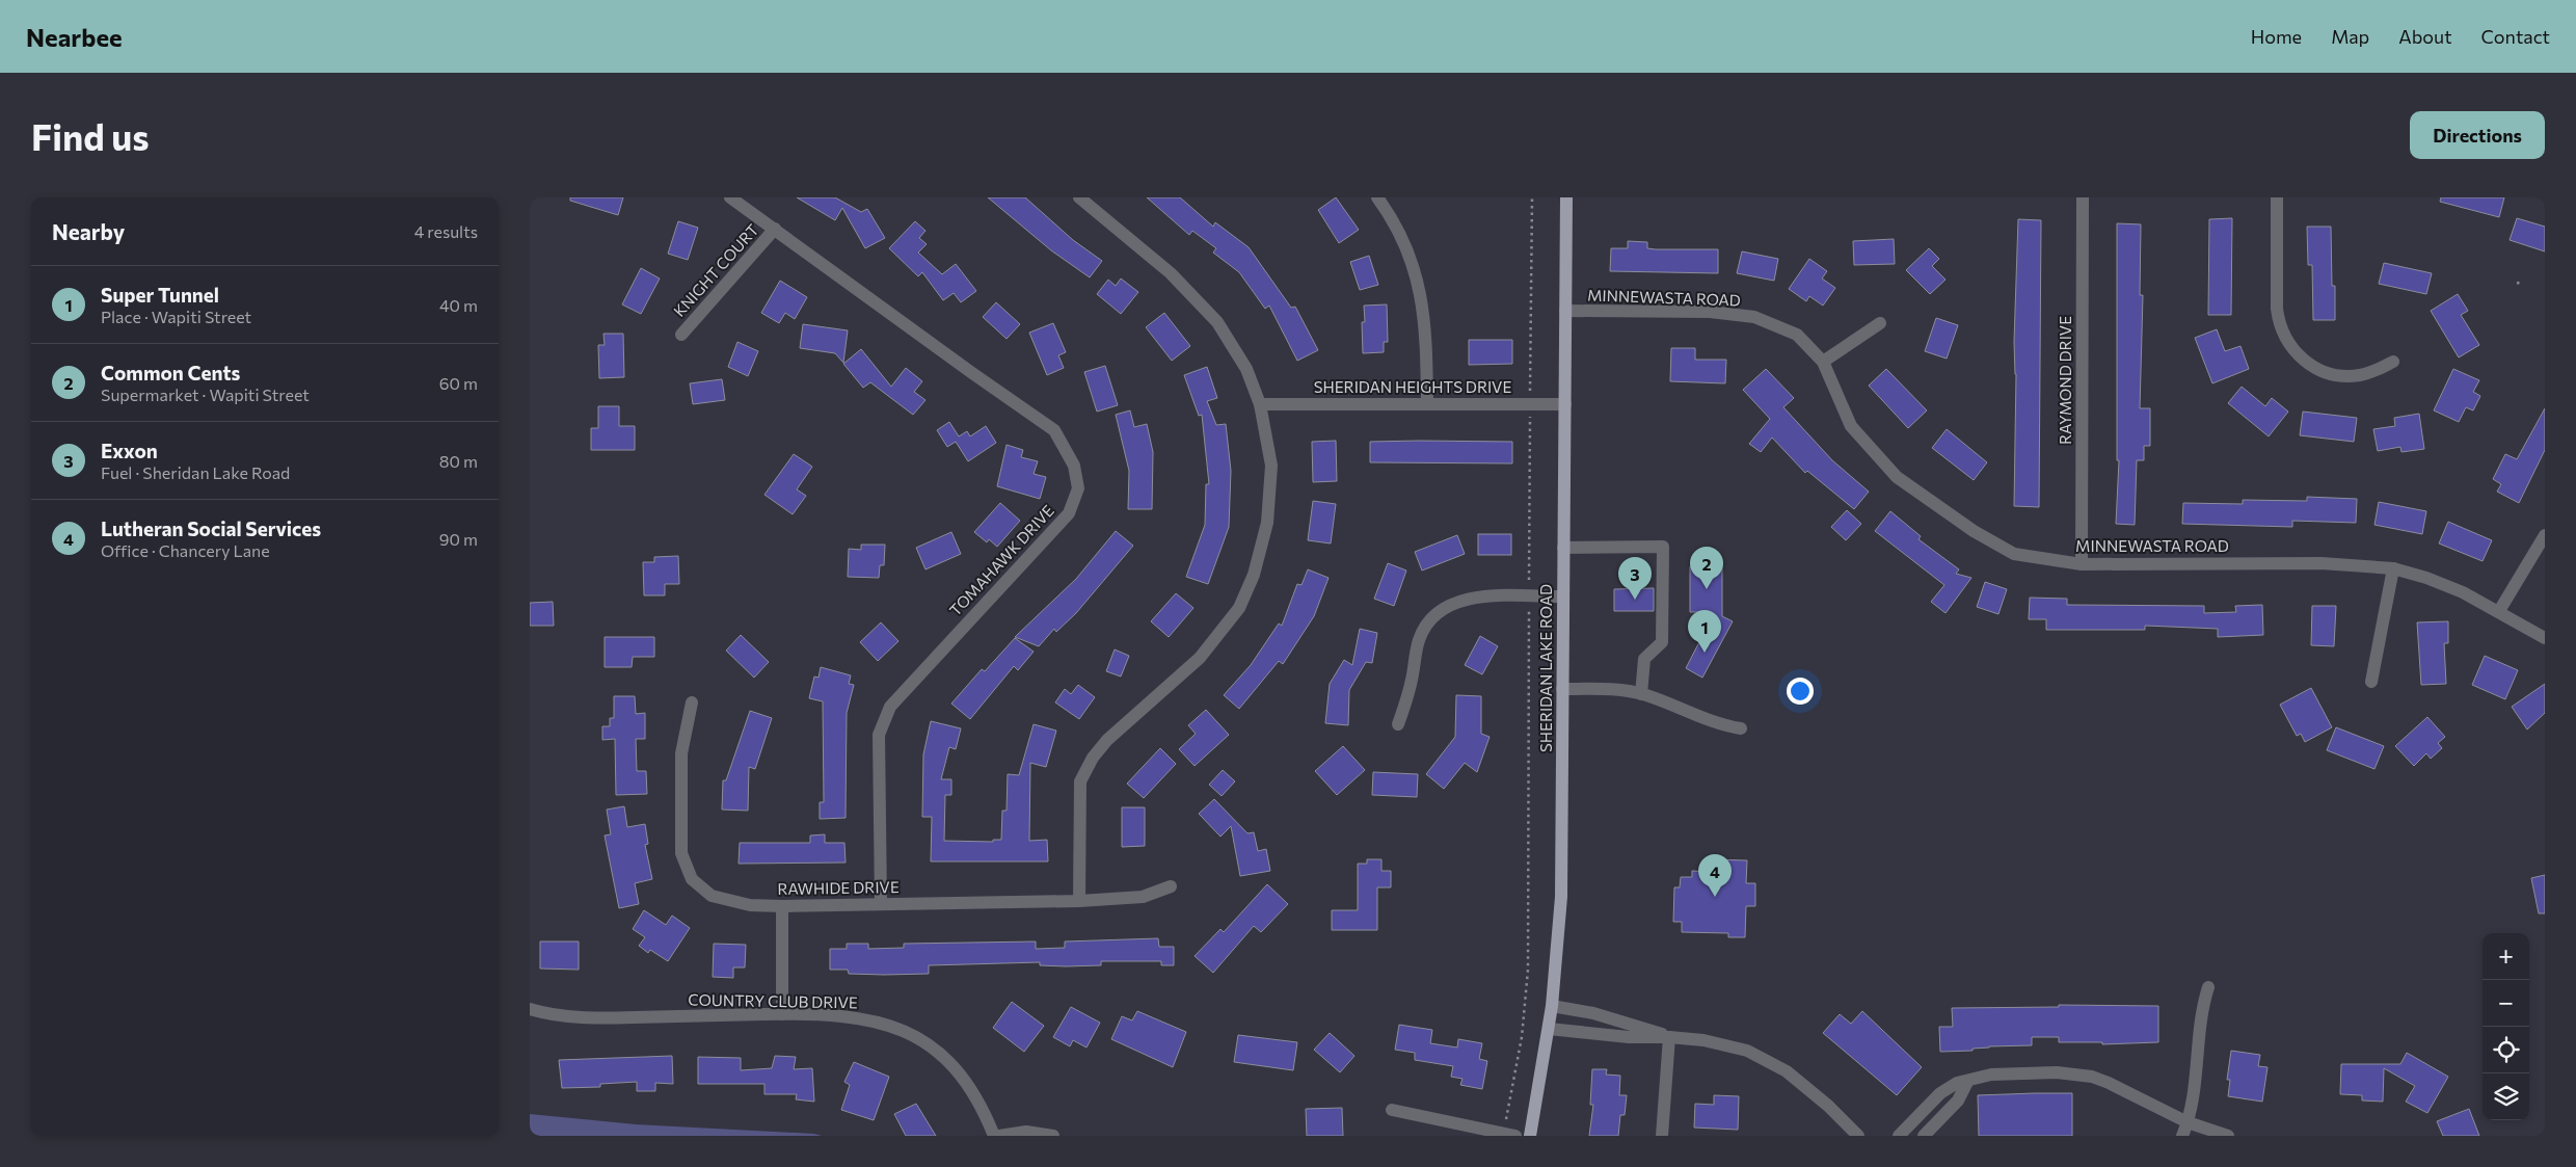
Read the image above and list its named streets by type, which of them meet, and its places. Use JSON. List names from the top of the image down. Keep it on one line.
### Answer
{"streets":{"main road":["SHERIDAN LAKE ROAD"],"street":["KNIGHT COURT","MINNEWASTA ROAD","RAYMOND DRIVE","SHERIDAN HEIGHTS DRIVE","TOMAHAWK DRIVE","RAWHIDE DRIVE","COUNTRY CLUB DRIVE"]},"crossings":[["KNIGHT COURT","TOMAHAWK DRIVE"],["MINNEWASTA ROAD","RAYMOND DRIVE"],["MINNEWASTA ROAD","SHERIDAN LAKE ROAD"],["SHERIDAN HEIGHTS DRIVE","SHERIDAN LAKE ROAD"],["TOMAHAWK DRIVE","RAWHIDE DRIVE"]],"page":{"header":"Nearbee","nav":["Home","Map","About","Contact"],"buttons":"Directions","title":"Find us","heading":["Nearby","4 results"],"list":[{"mark":"1","name":"Super Tunnel","note":"Place · Wapiti Street","value":"40 m"},{"mark":"2","name":"Common Cents","note":"Supermarket · Wapiti Street","value":"60 m"},{"mark":"3","name":"Exxon","note":"Fuel · Sheridan Lake Road","value":"80 m"},{"mark":"4","name":"Lutheran Social Services","note":"Office · Chancery Lane","value":"90 m"}],"pins":["2","3","1","4"],"map_buttons":["+","−"]}}
